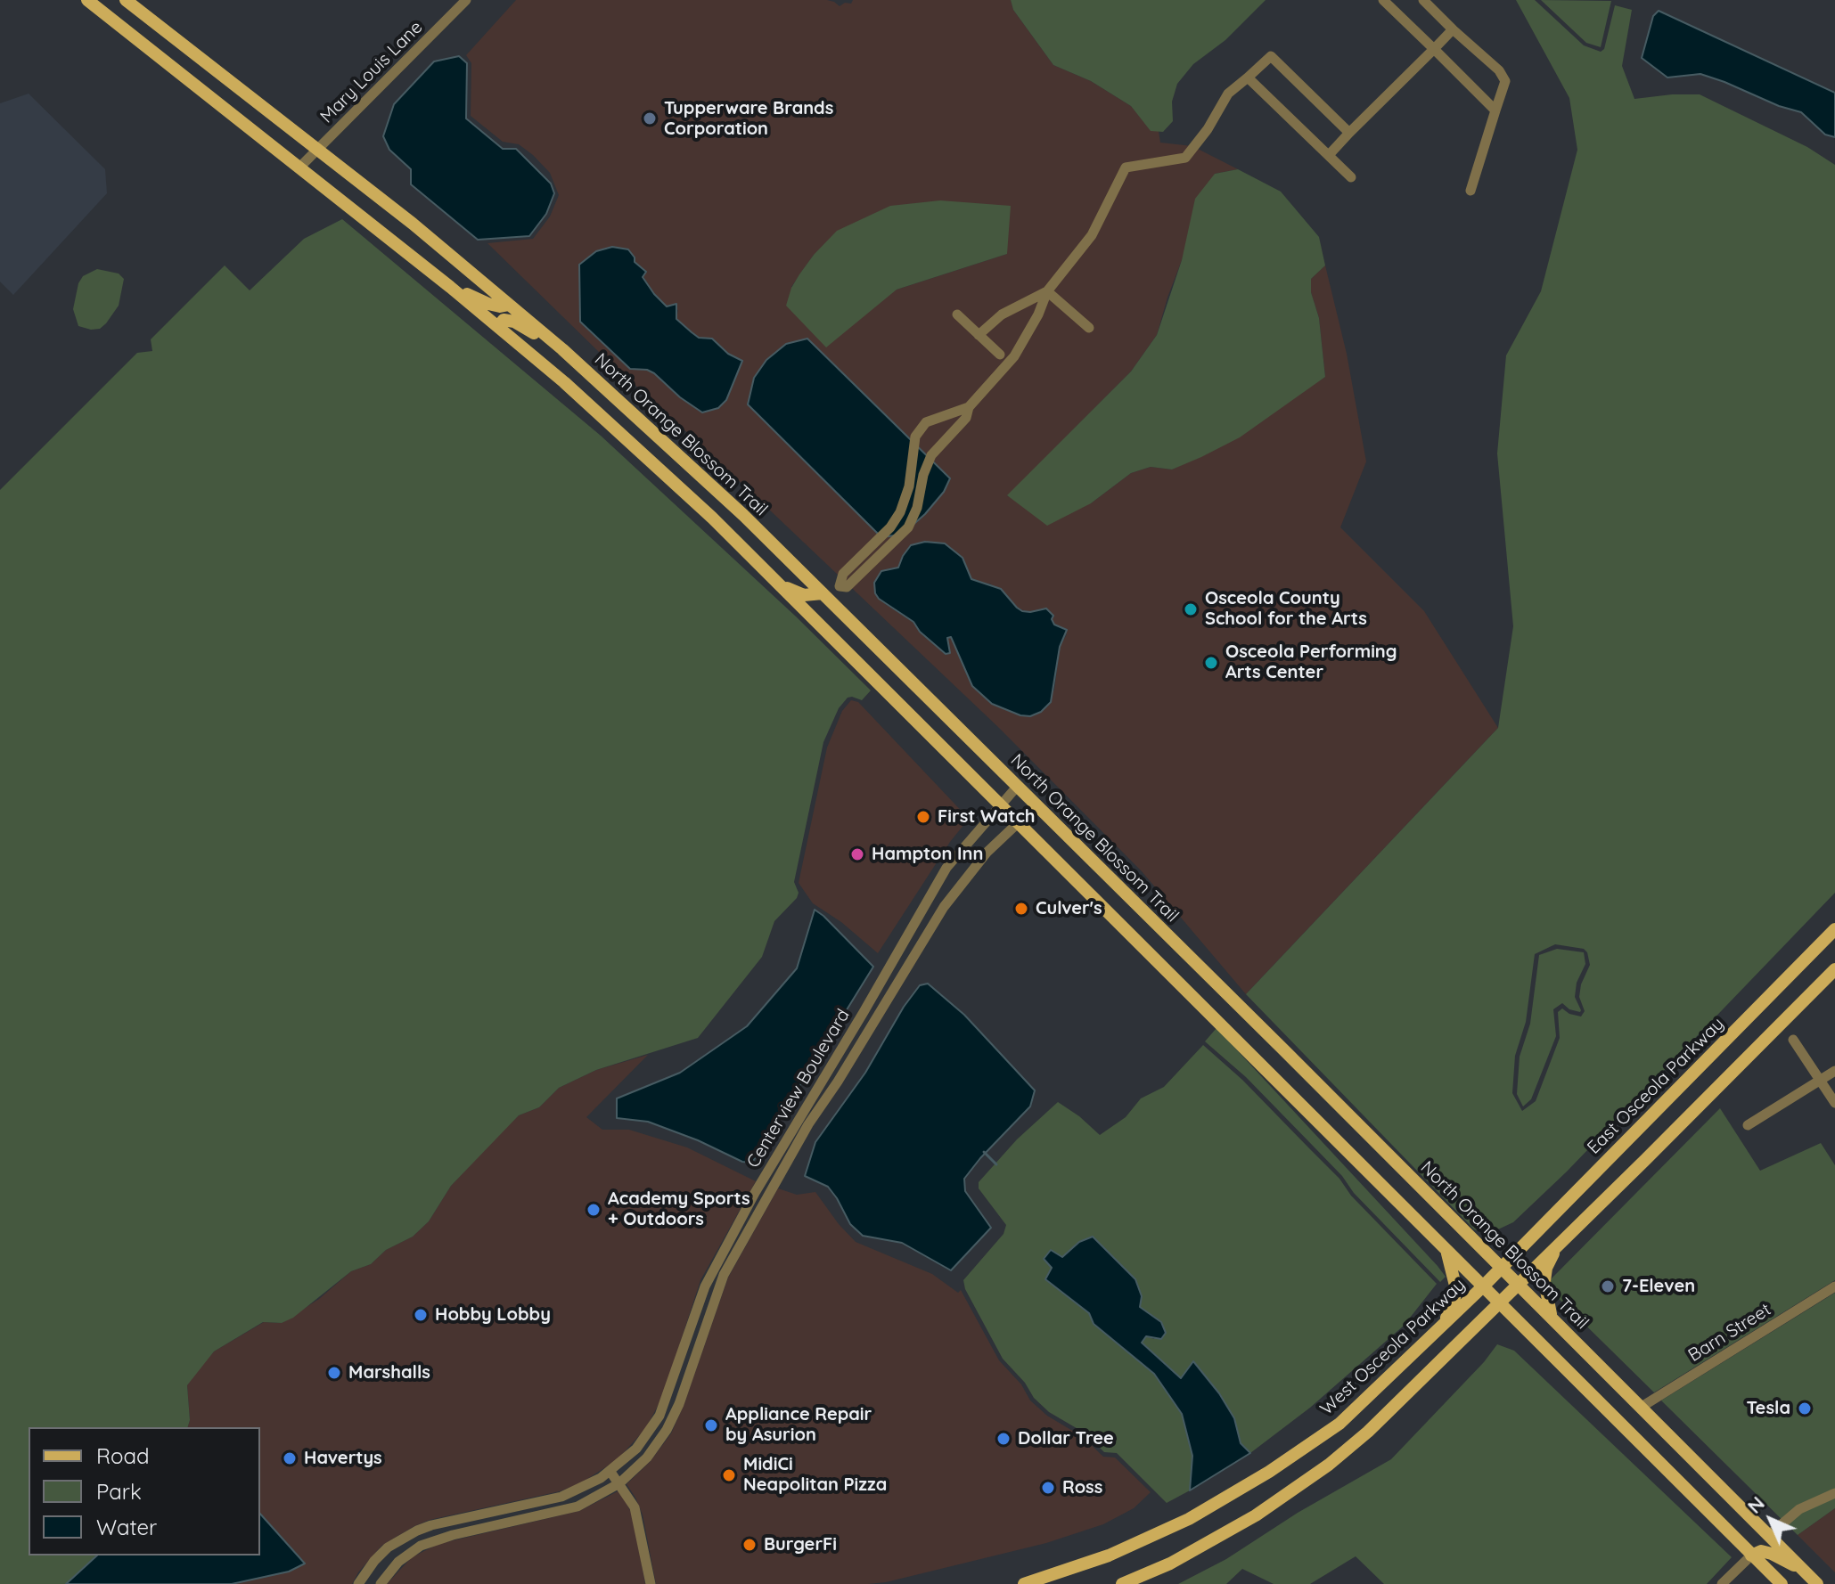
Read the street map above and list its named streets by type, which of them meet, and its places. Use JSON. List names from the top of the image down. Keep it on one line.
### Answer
{"streets":{"main road":["North Orange Blossom Trail","East Osceola Parkway","West Osceola Parkway"],"street":["Mary Louis Lane","Centerview Boulevard","Barn Street"]},"crossings":[["Mary Louis Lane","North Orange Blossom Trail"],["North Orange Blossom Trail","East Osceola Parkway"],["North Orange Blossom Trail","Centerview Boulevard"],["North Orange Blossom Trail","Barn Street"],["East Osceola Parkway","West Osceola Parkway"]],"places":["Tupperware Brands Corporation","Osceola County School for the Arts","Osceola Performing Arts Center","First Watch","Hampton Inn","Culver's","Academy Sports + Outdoors","7-Eleven","Hobby Lobby","Marshalls","Tesla","Appliance Repair by Asurion","Dollar Tree","Havertys","MidiCi Neapolitan Pizza","Ross","BurgerFi"],"legend":["Road","Park","Water"],"north":"top left"}
